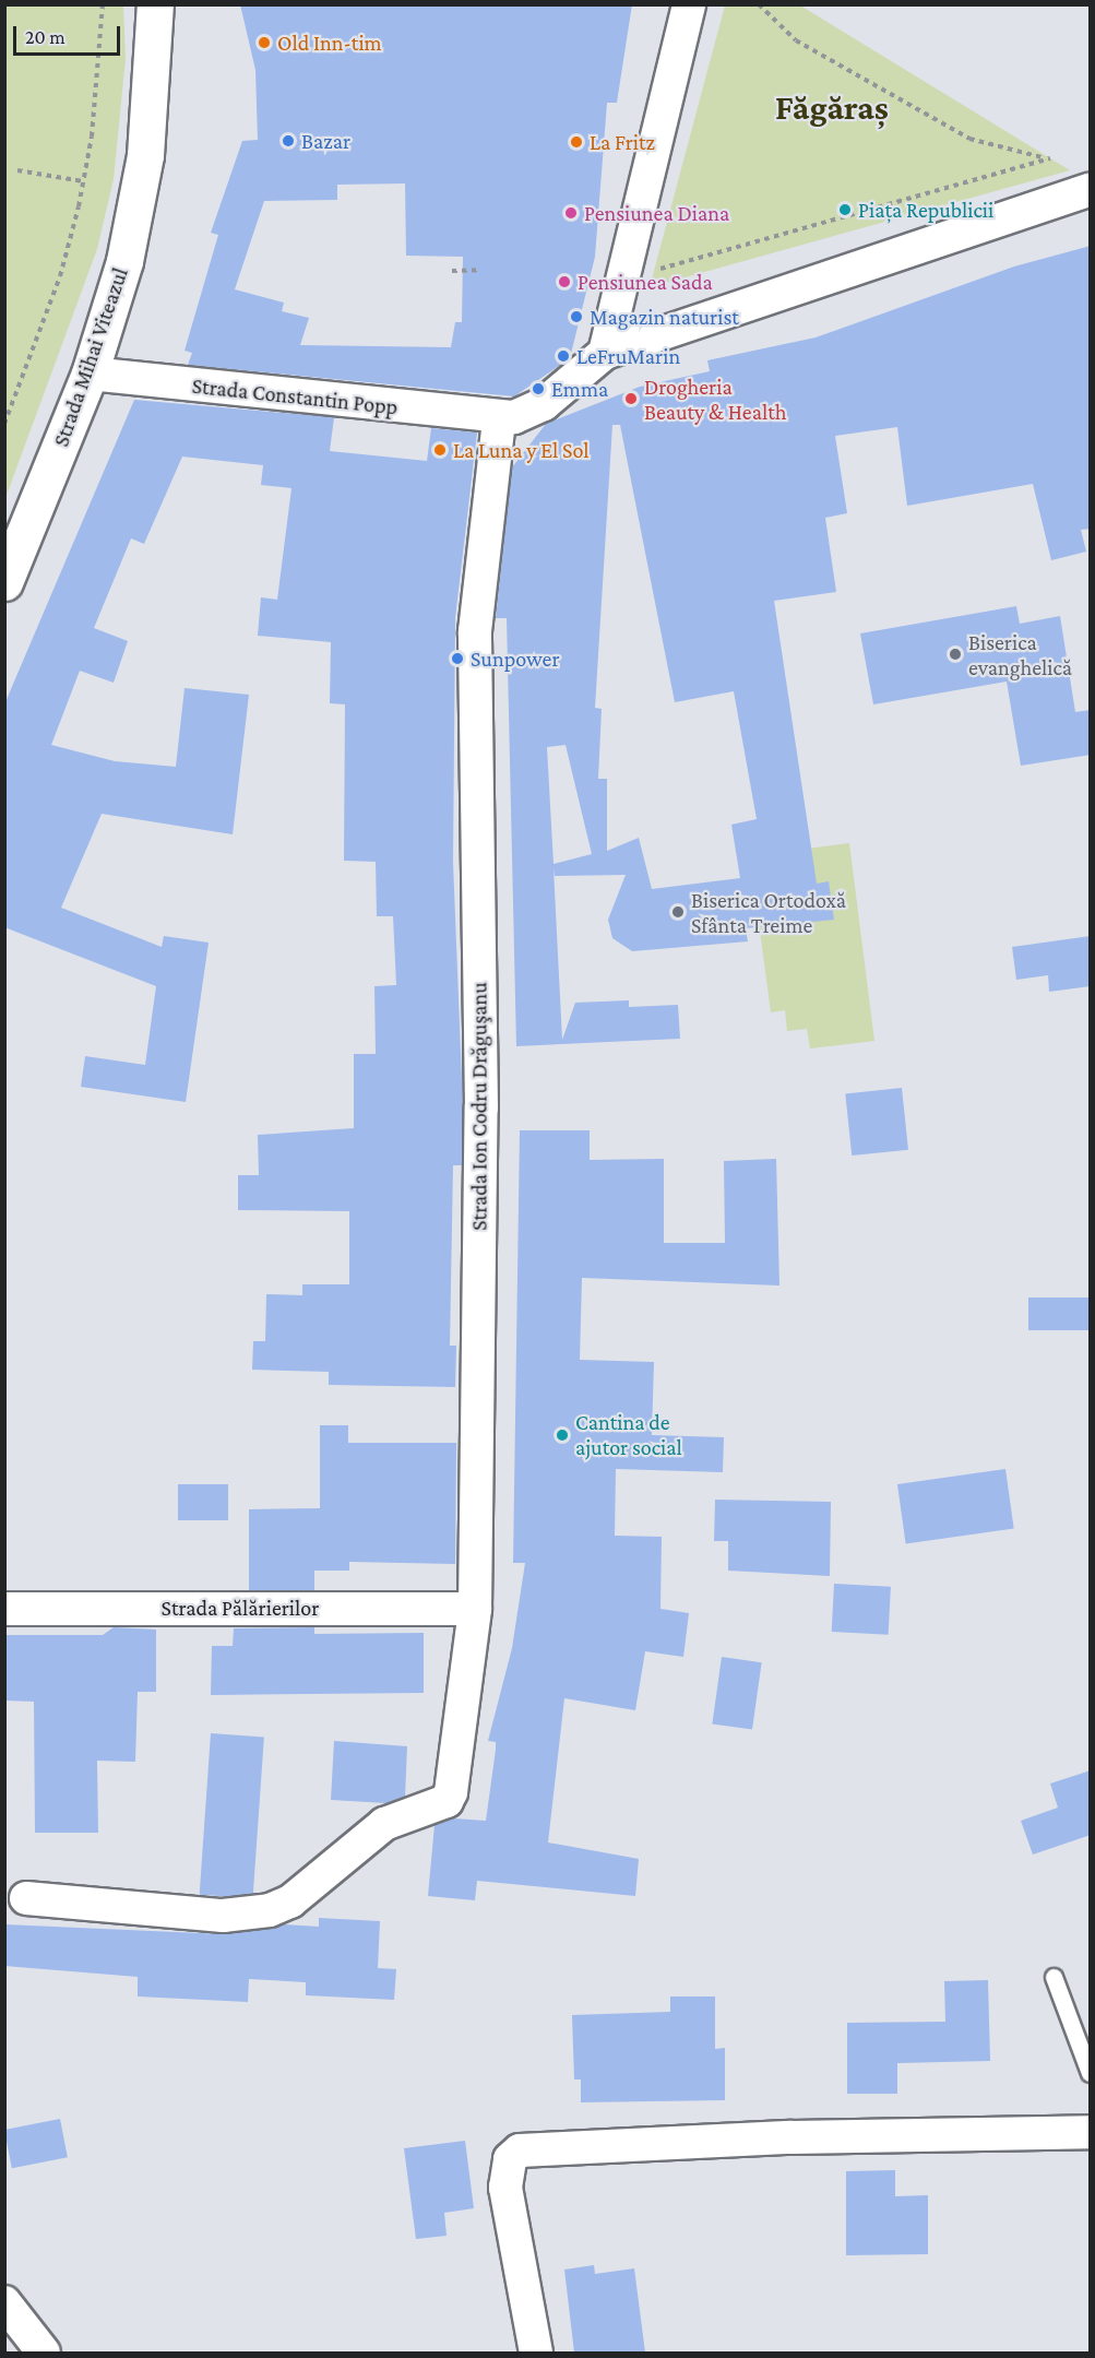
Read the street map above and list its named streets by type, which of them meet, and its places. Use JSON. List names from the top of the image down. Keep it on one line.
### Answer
{"streets":{"street":["Strada Mihai Viteazul","Strada Constantin Popp","Strada Ion Codru Drăguşanu","Strada Pălărierilor"]},"crossings":[["Strada Mihai Viteazul","Strada Constantin Popp"],["Strada Constantin Popp","Strada Ion Codru Drăguşanu"],["Strada Ion Codru Drăguşanu","Strada Pălărierilor"]],"districts":["Făgăraș"],"places":["Old Inn-tim","Bazar","La Fritz","Piața Republicii","Pensiunea Diana","Pensiunea Sada","Magazin naturist","LeFruMarin","Emma","Drogheria Beauty & Health","La Luna y El Sol","Biserica evanghelică","Sunpower","Biserica Ortodoxă Sfânta Treime","Cantina de ajutor social"],"scale_bar":"20 m"}
